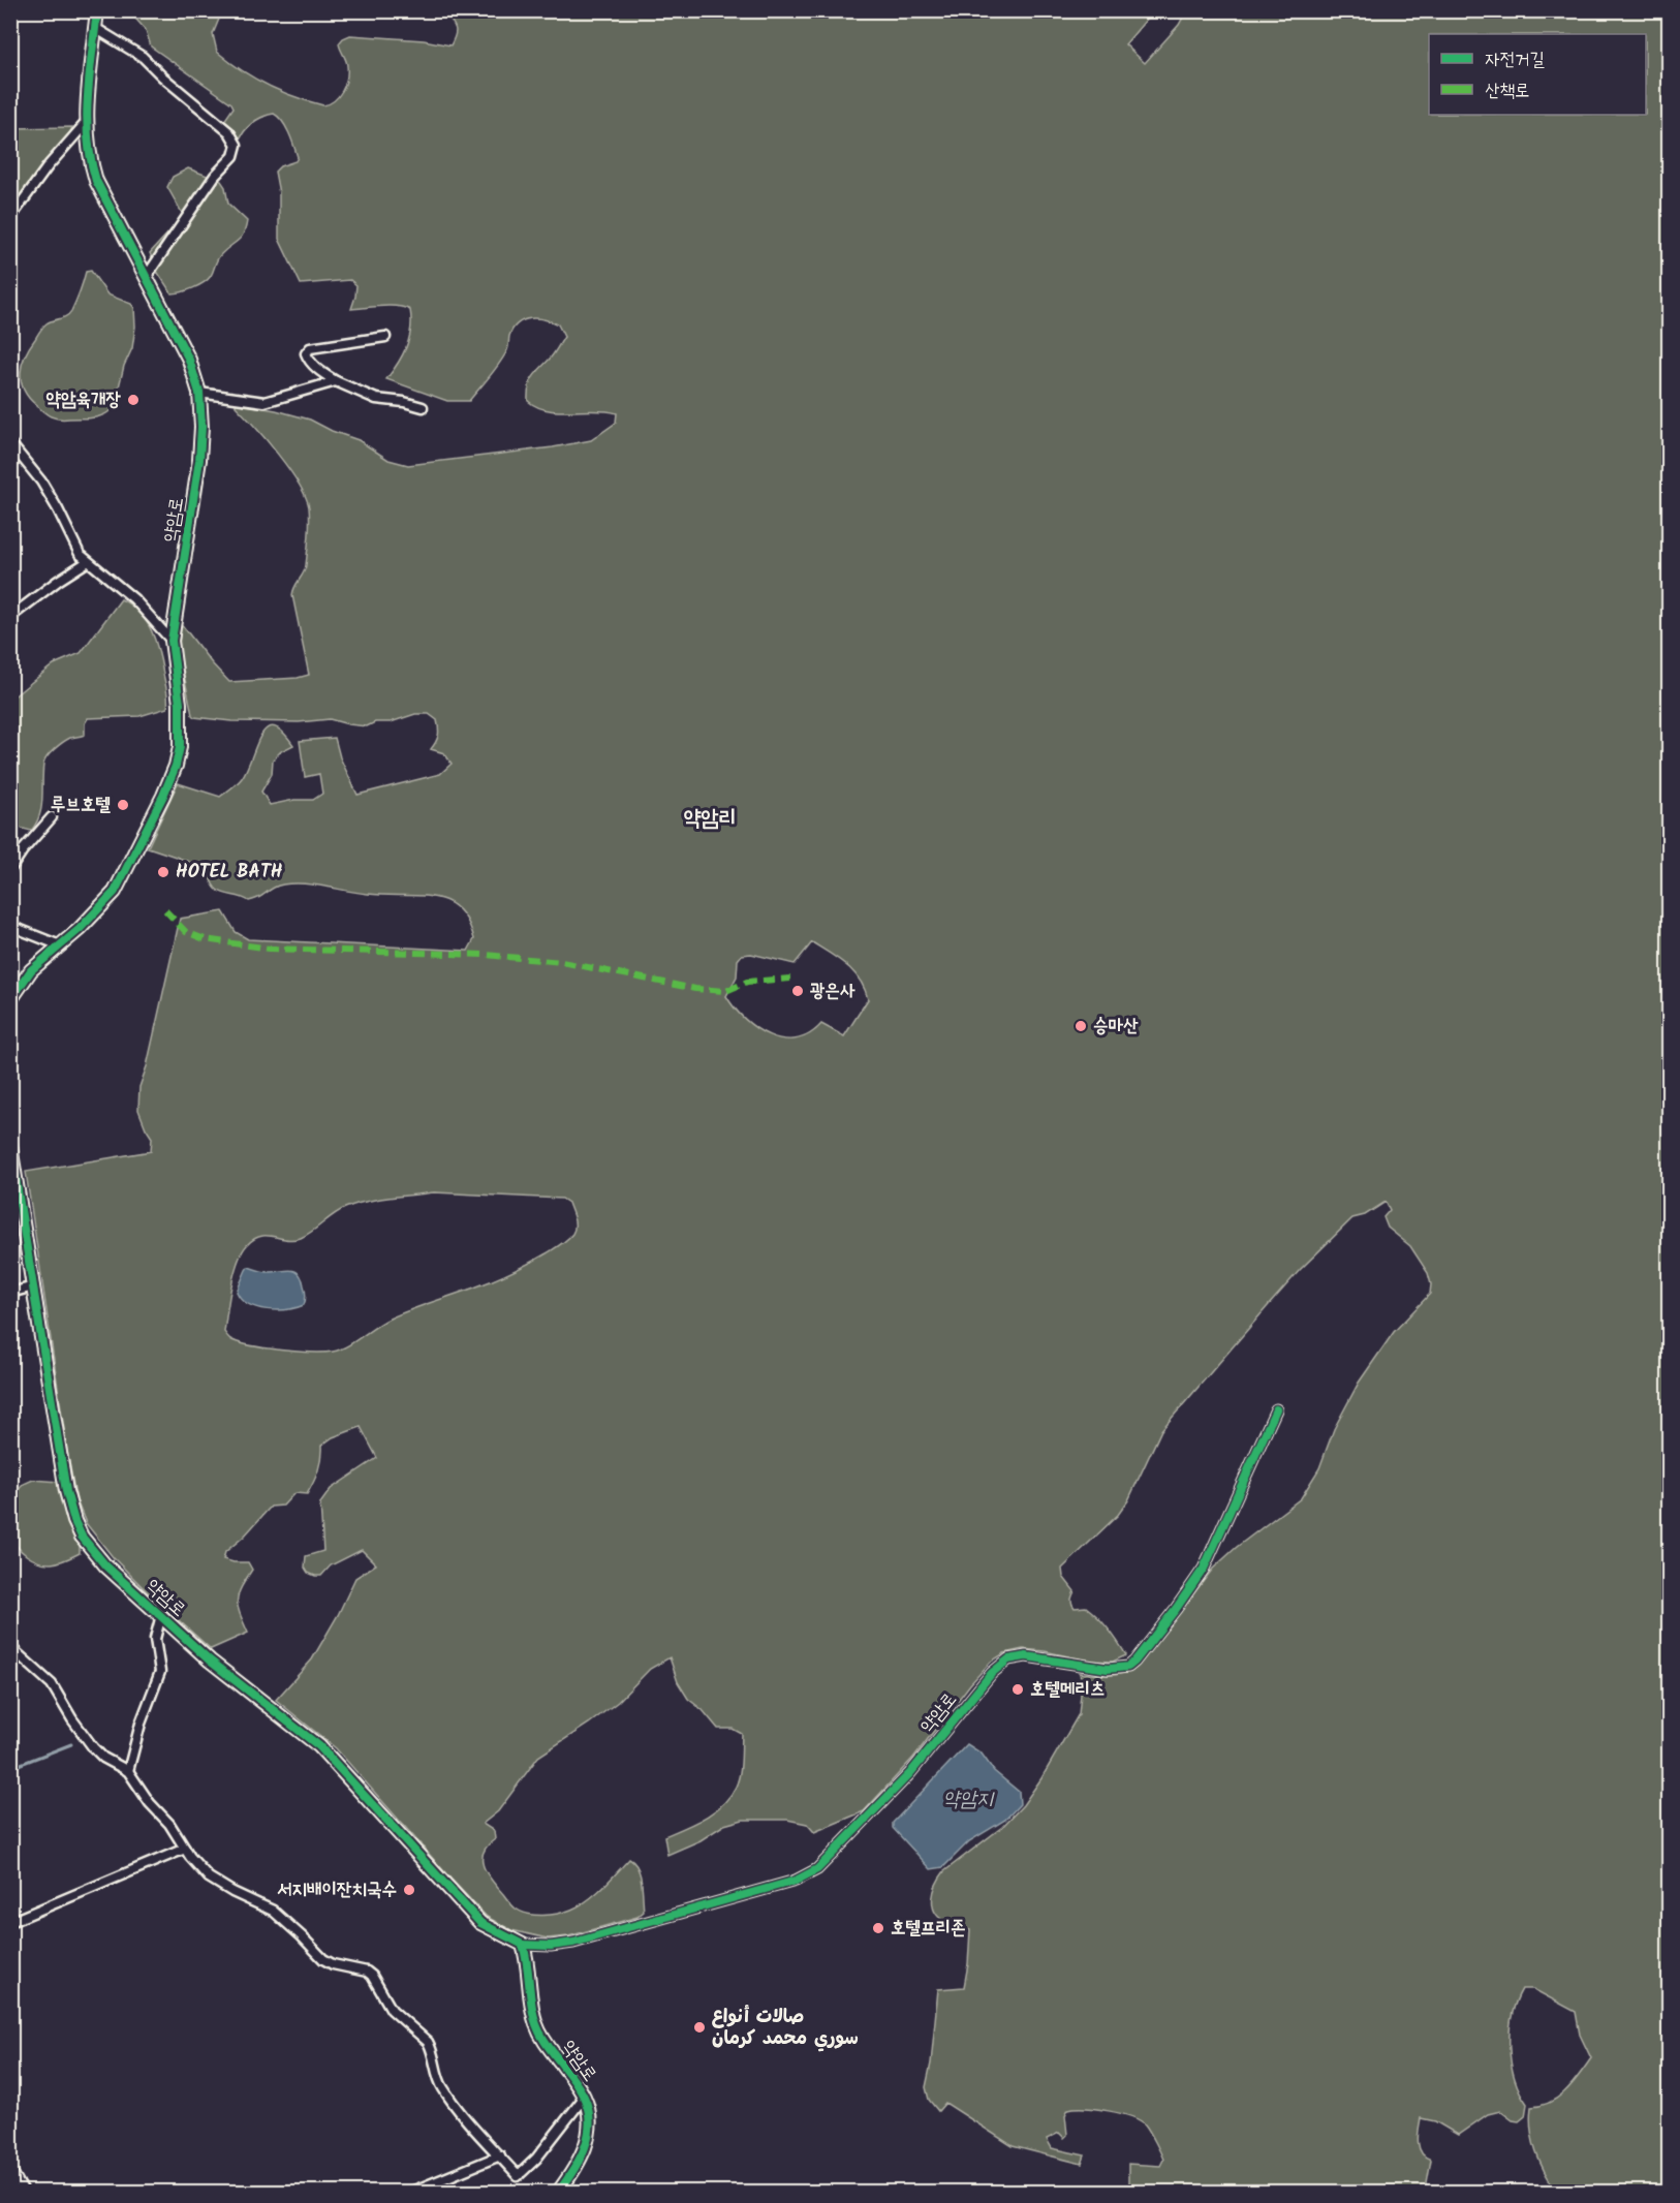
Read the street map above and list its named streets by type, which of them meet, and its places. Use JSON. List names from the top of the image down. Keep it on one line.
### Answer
{"streets":{"street":["약암로"]},"districts":["약암리"],"water":["약암지"],"places":["약암육개장","루브호텔","HOTEL BATH","광은사","승마산","호텔메리츠","서지배이잔치국수","호텔프리존","صالات أنواع سوري محمد كرمان"],"legend":["자전거길","산책로"]}
